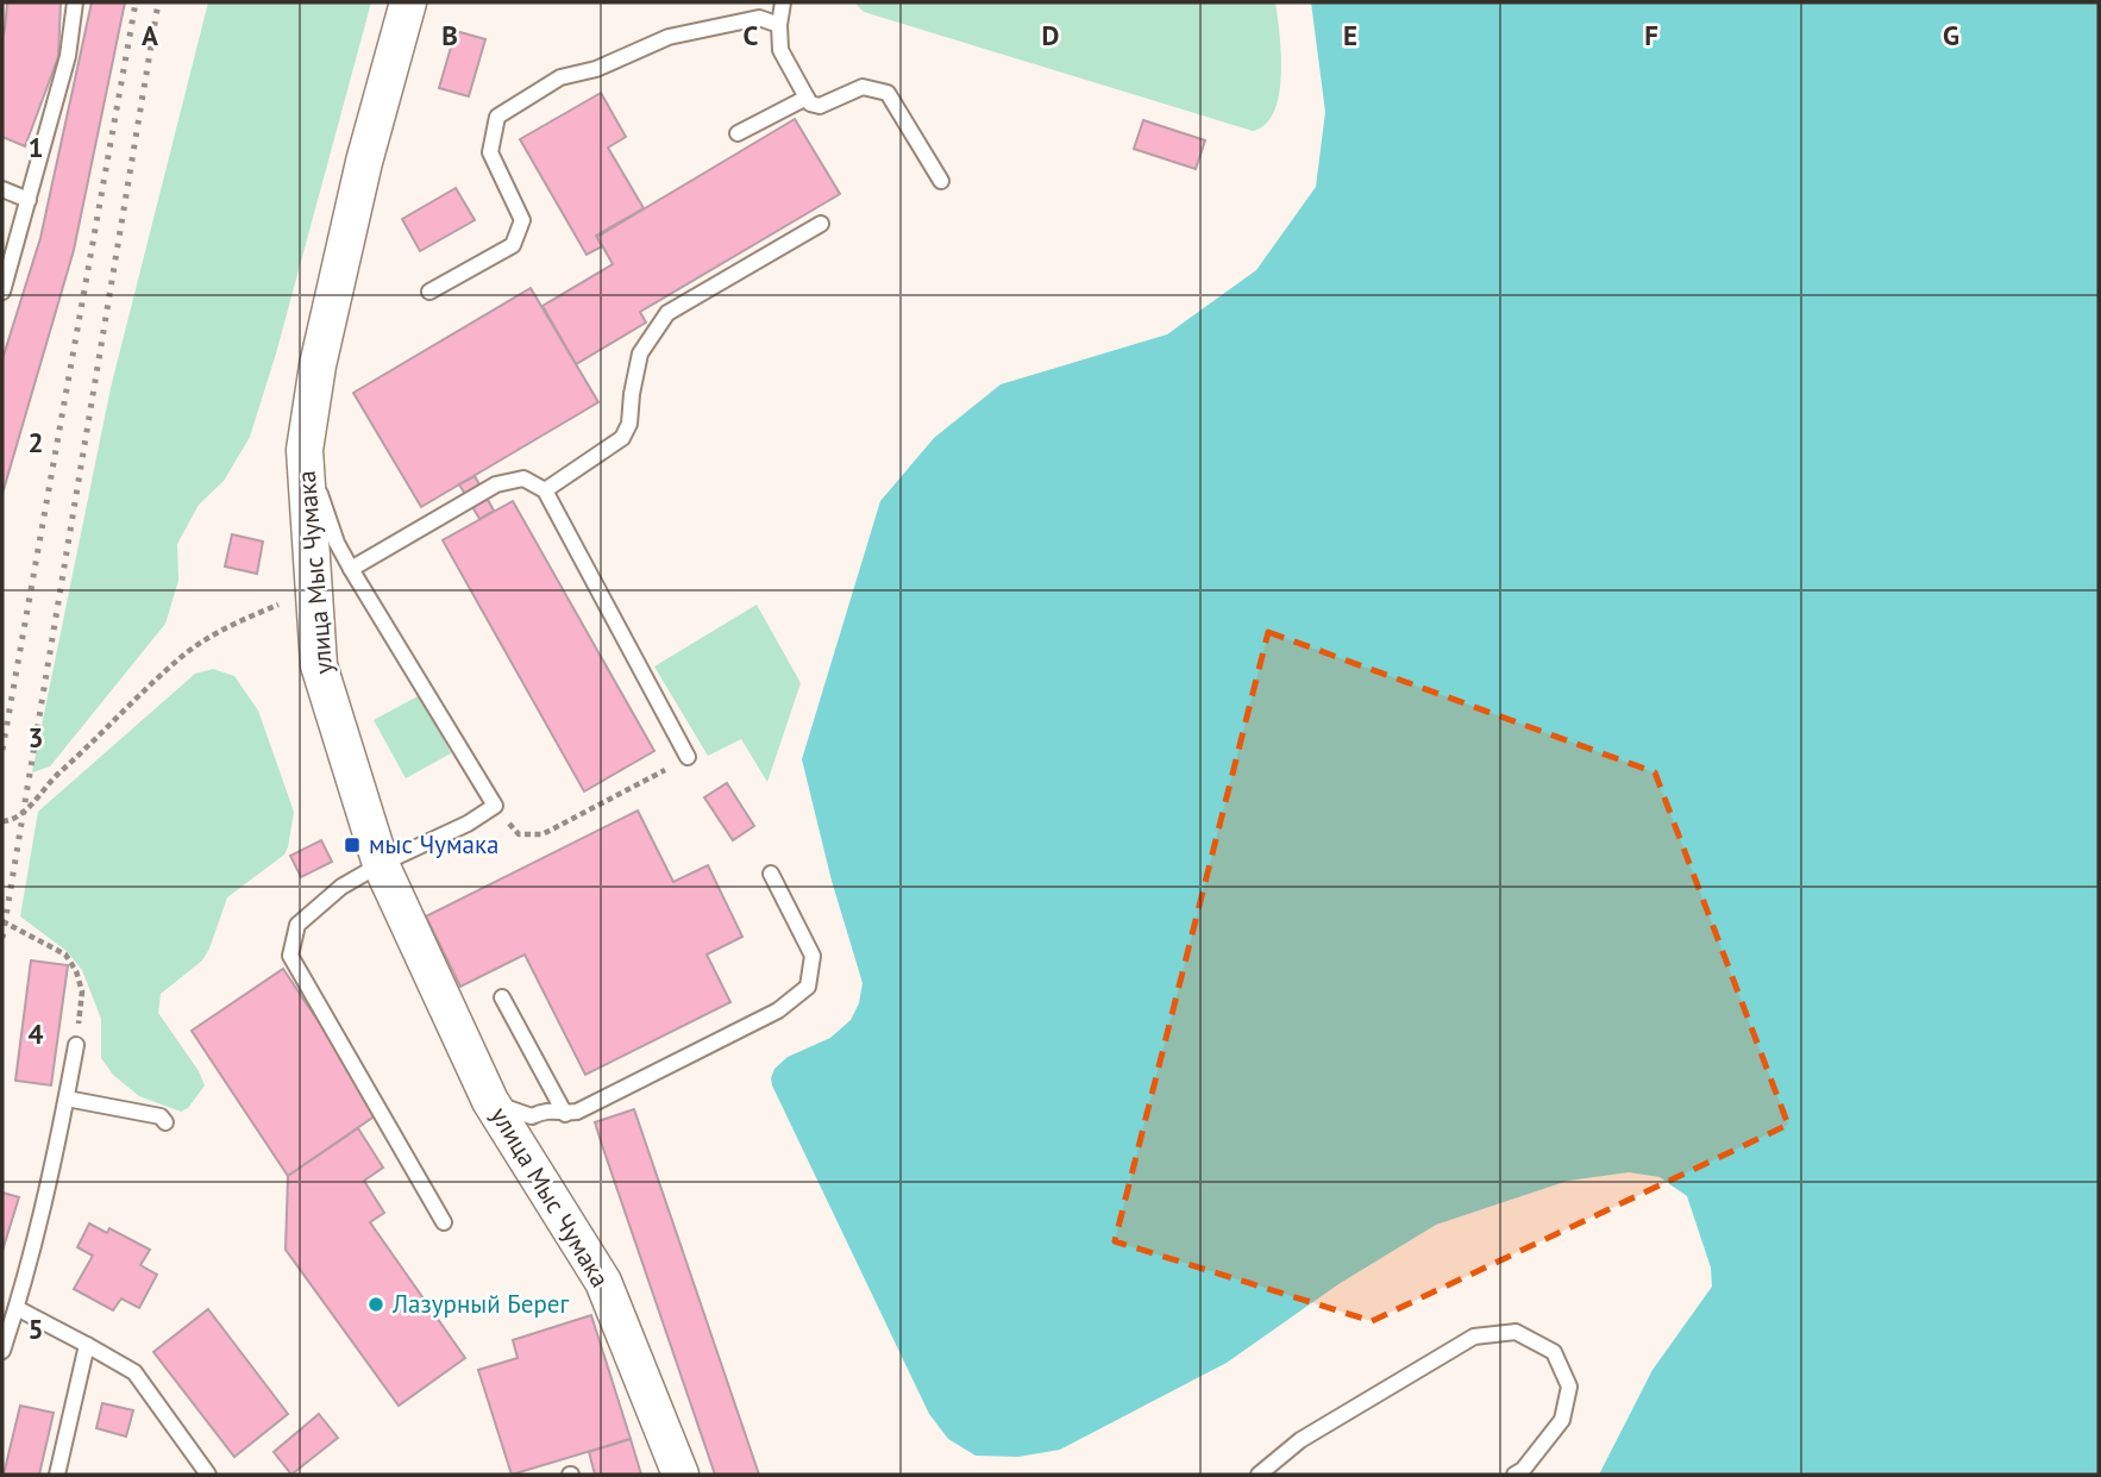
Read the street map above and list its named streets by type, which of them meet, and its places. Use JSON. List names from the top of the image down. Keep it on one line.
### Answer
{"streets":{"street":["улица Мыс Чумака"]},"places":{"transit":["мыс Чумака"],"other":["Лазурный Берег"]},"grid":{"columns":["A","B","C","D","E","F","G"],"rows":["1","2","3","4","5"]}}
